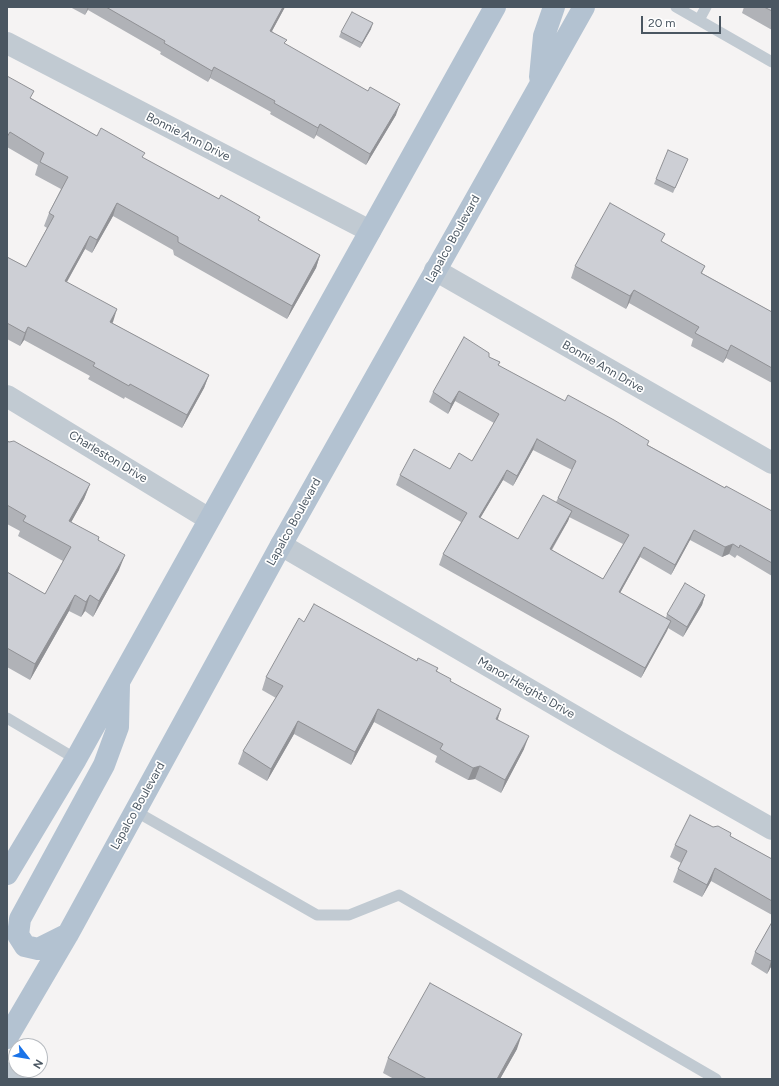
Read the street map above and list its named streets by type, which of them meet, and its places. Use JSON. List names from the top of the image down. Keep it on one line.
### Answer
{"streets":{"main road":["Lapalco Boulevard"],"street":["Bonnie Ann Drive","Charleston Drive","Manor Heights Drive"]},"crossings":[["Bonnie Ann Drive","Lapalco Boulevard"],["Lapalco Boulevard","Manor Heights Drive"]],"scale_bar":"20 m","north":"bottom right"}
